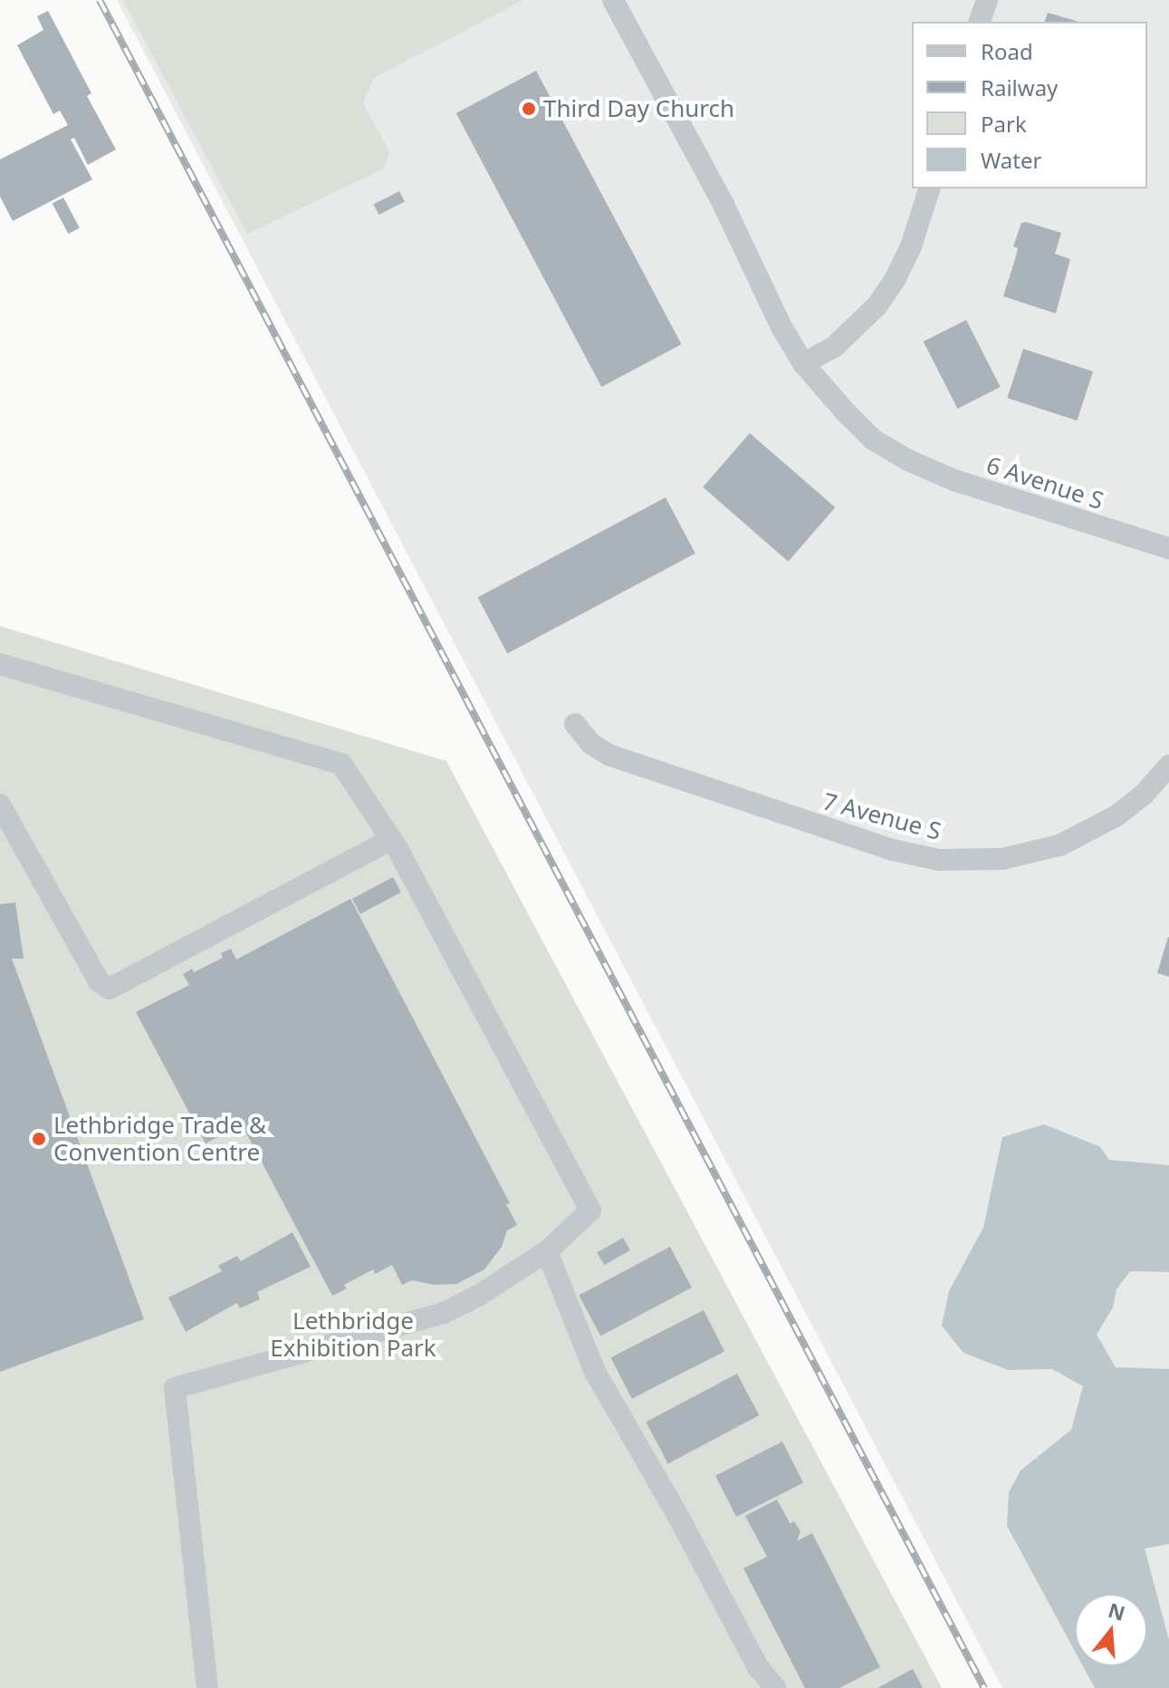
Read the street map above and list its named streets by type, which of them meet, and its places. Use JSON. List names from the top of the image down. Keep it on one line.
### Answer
{"streets":{"street":["6 Avenue S","7 Avenue S"]},"parks":["Lethbridge Exhibition Park"],"places":["Third Day Church","Lethbridge Trade & Convention Centre"],"legend":["Road","Railway","Park","Water"],"north":"top"}
